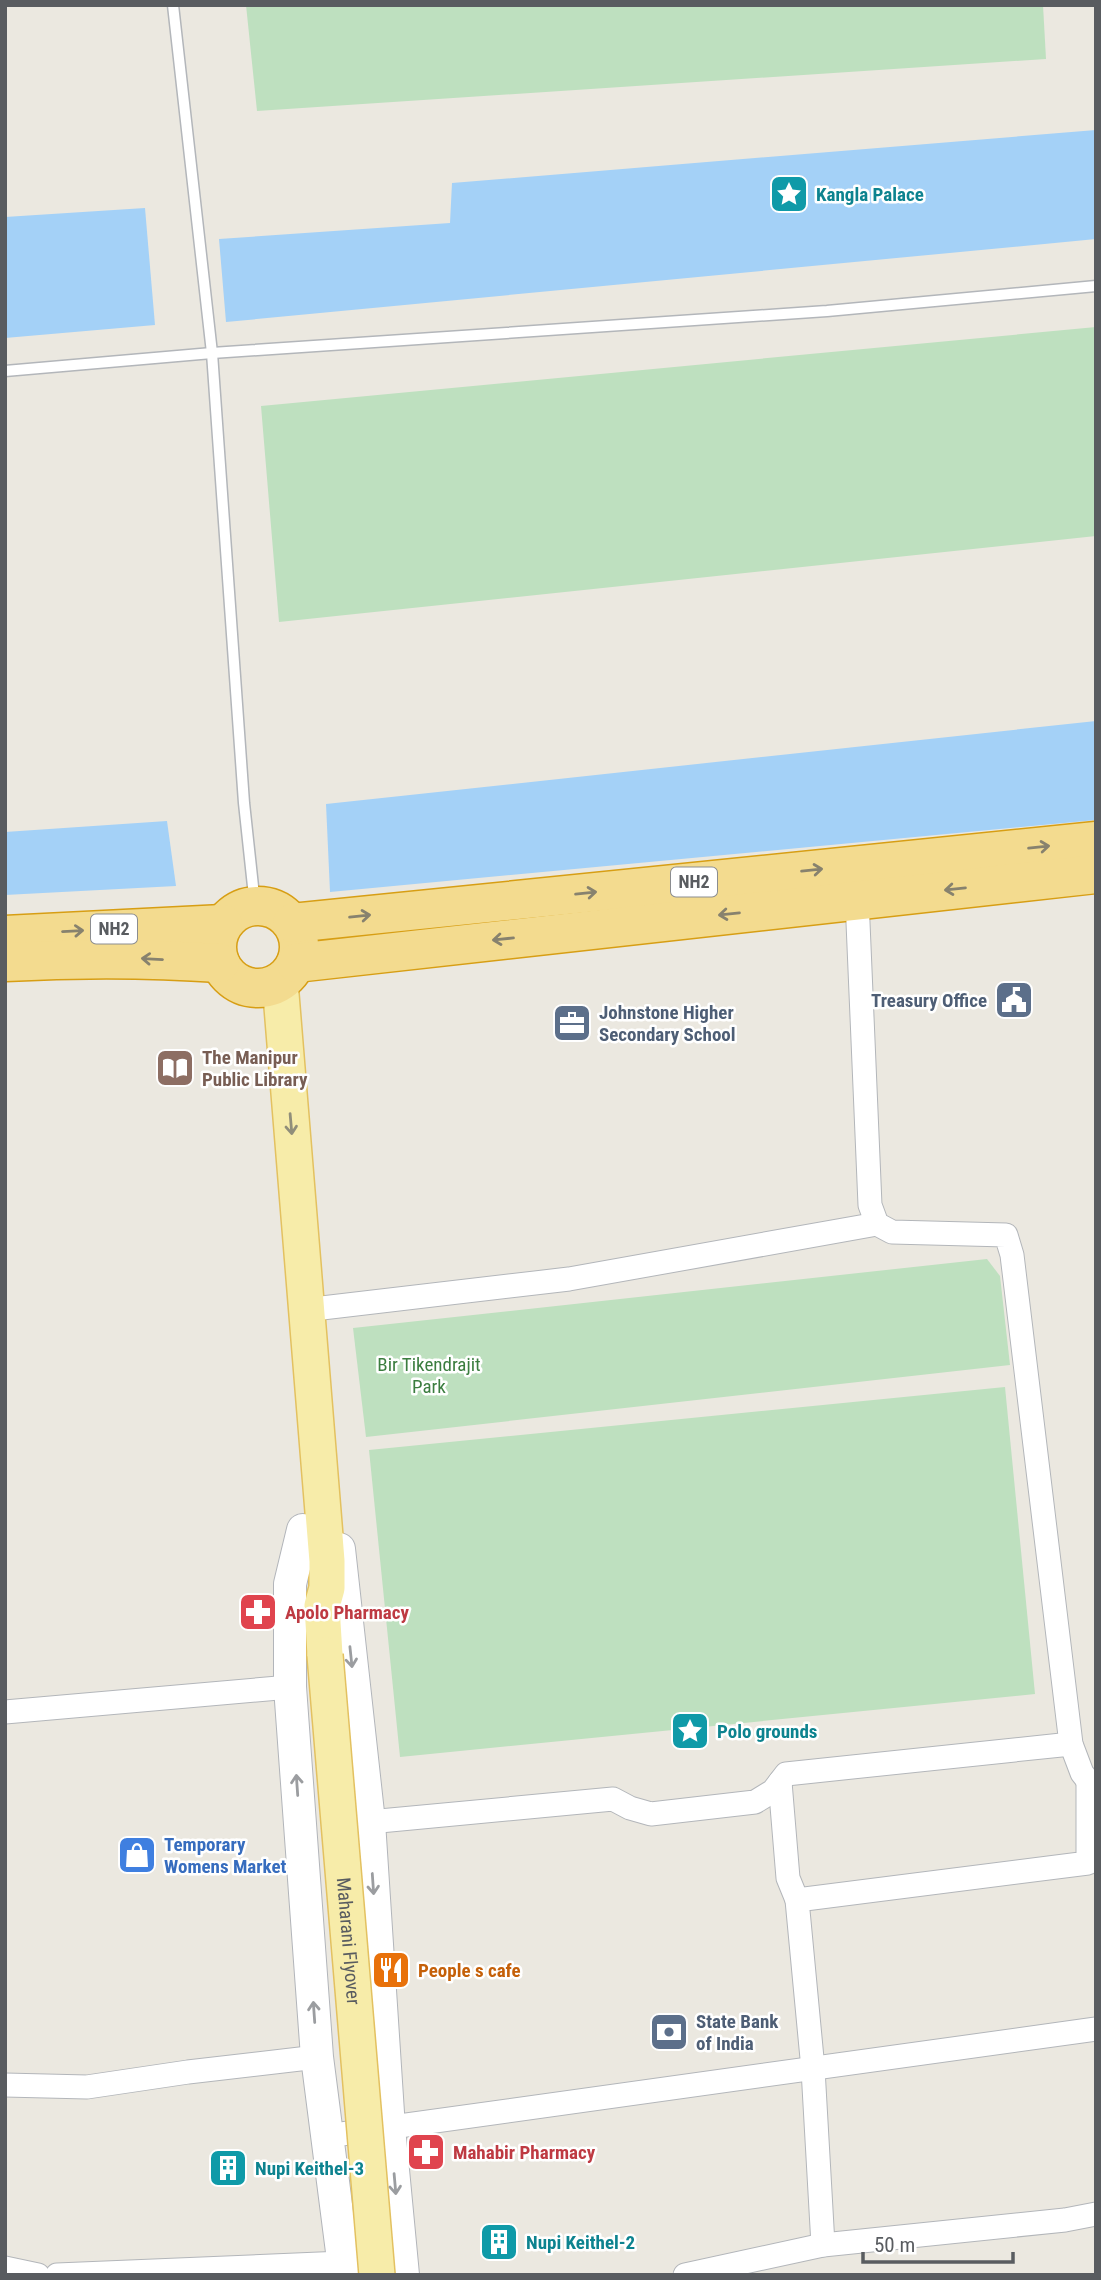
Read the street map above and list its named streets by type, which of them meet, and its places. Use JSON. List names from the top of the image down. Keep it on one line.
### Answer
{"streets":{"highway":["NH2"],"main road":["Maharani Flyover"]},"parks":["Bir Tikendrajit Park"],"places":{"place":["Kangla Palace","Polo grounds"],"public building":["Treasury Office"],"office":["Johnstone Higher Secondary School"],"library":["The Manipur Public Library"],"pharmacy":["Apolo Pharmacy","Mahabir Pharmacy"],"shop":["Temporary Womens Market"],"restaurant":["People s cafe"],"bank":["State Bank of India"],"building":["Nupi Keithel-3","Nupi Keithel-2"]},"scale_bar":"50 m"}
